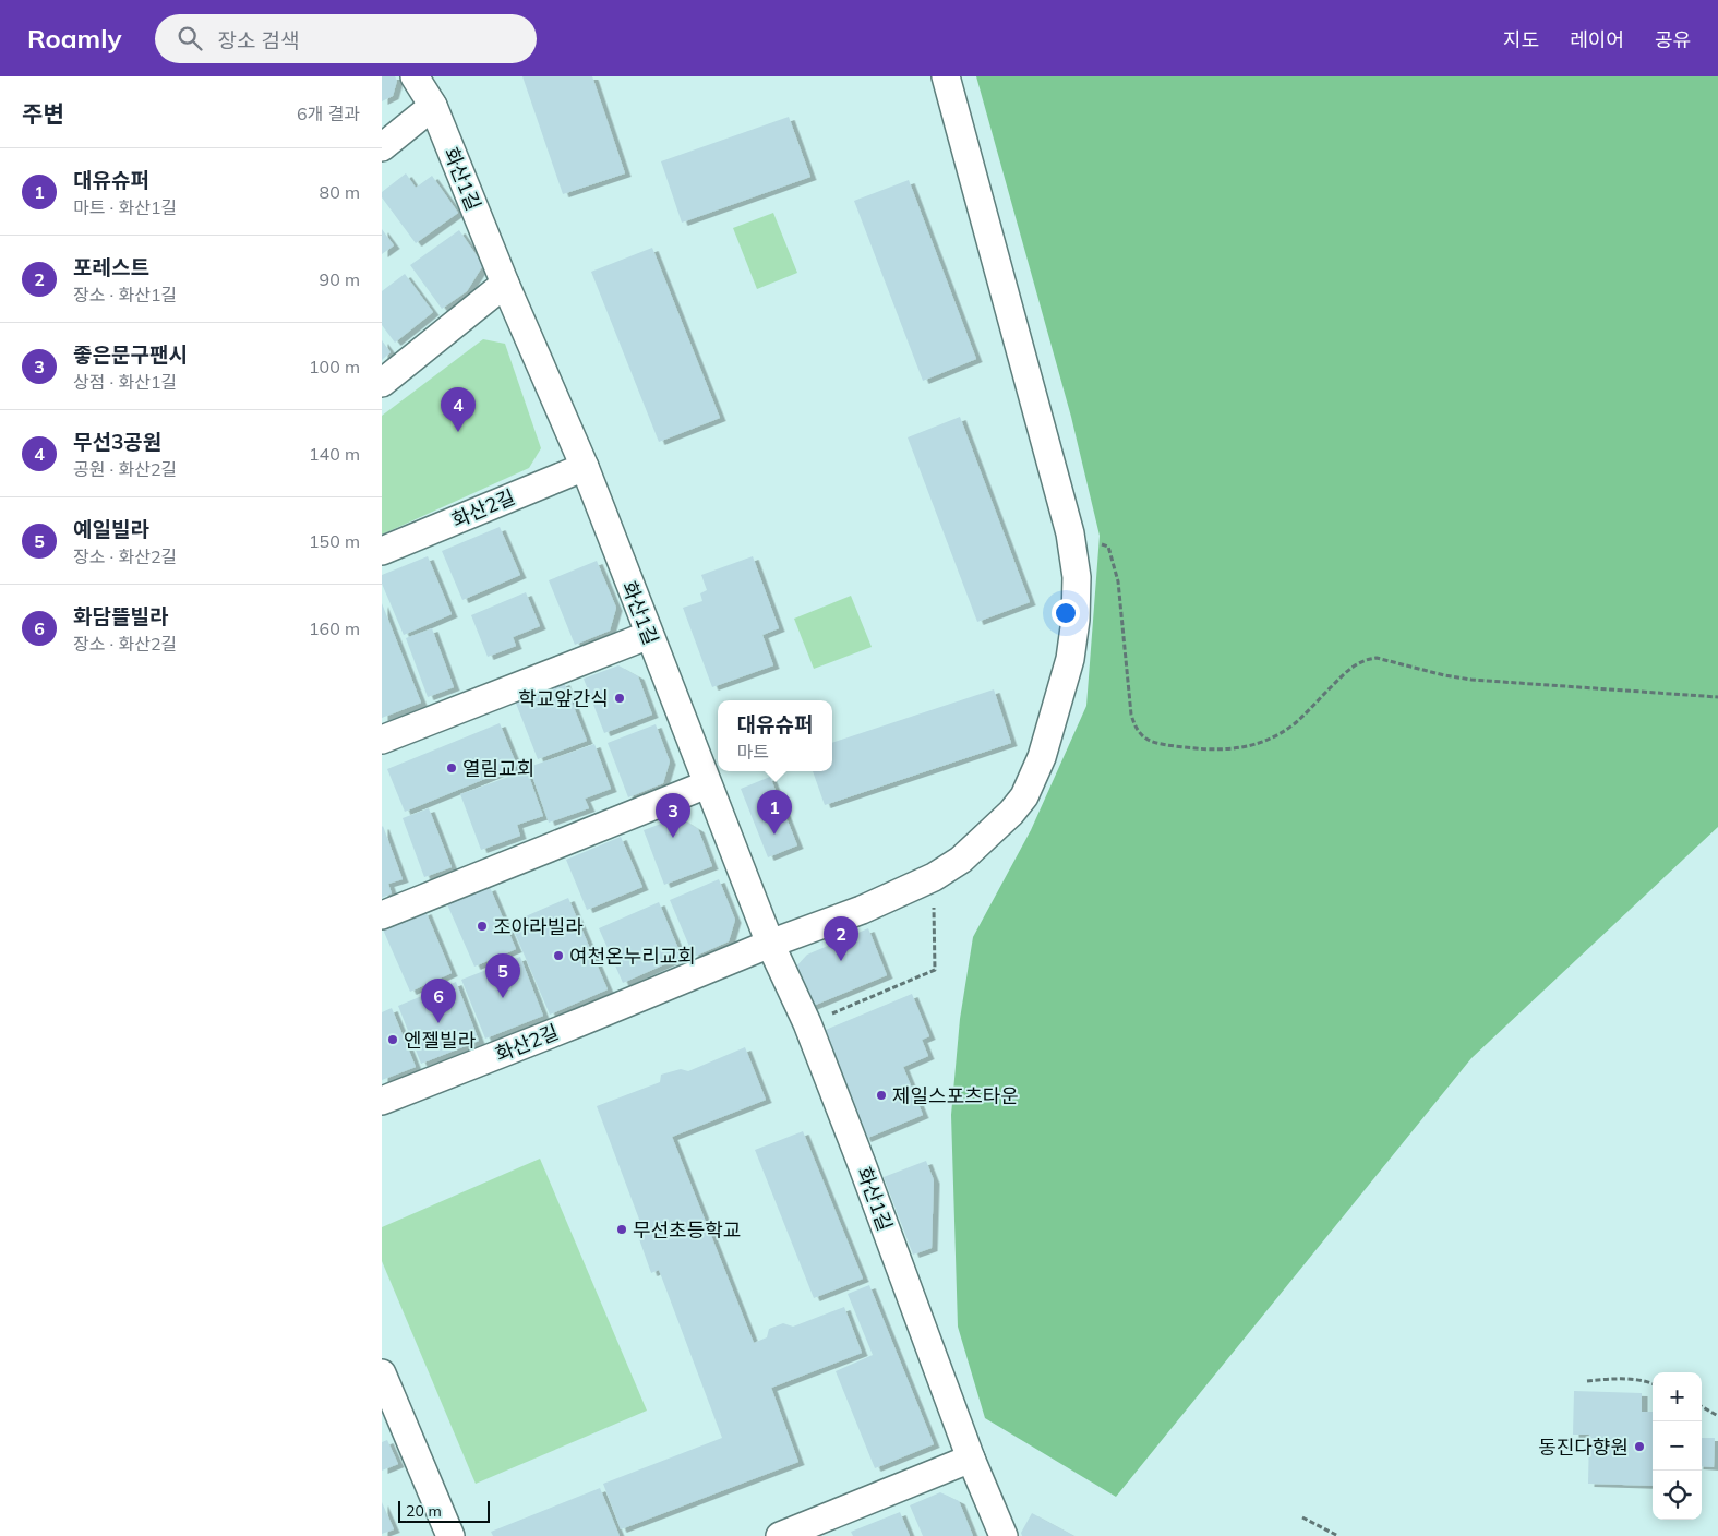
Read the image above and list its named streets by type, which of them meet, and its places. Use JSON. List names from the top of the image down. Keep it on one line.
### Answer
{"streets":{"street":["화산1길","화산2길"]},"crossings":[["화산1길","화산2길"]],"places":["학교앞간식","열림교회","조아라빌라","여천온누리교회","엔젤빌라","제일스포츠타운","무선초등학교","동진다향원"],"scale_bar":"20 m","page":{"header":"Roamly","search":"장소 검색","nav":["지도","레이어","공유"],"heading":["주변","6개 결과"],"list":[{"mark":"1","name":"대유슈퍼","note":"마트 · 화산1길","value":"80 m"},{"mark":"2","name":"포레스트","note":"장소 · 화산1길","value":"90 m"},{"mark":"3","name":"좋은문구팬시","note":"상점 · 화산1길","value":"100 m"},{"mark":"4","name":"무선3공원","note":"공원 · 화산2길","value":"140 m"},{"mark":"5","name":"예일빌라","note":"장소 · 화산2길","value":"150 m"},{"mark":"6","name":"화담뜰빌라","note":"장소 · 화산2길","value":"160 m"}],"pins":["4","1","3","2","5","6"],"popup":["대유슈퍼","마트"],"map_buttons":["+","−"],"scale":"20 m"}}
